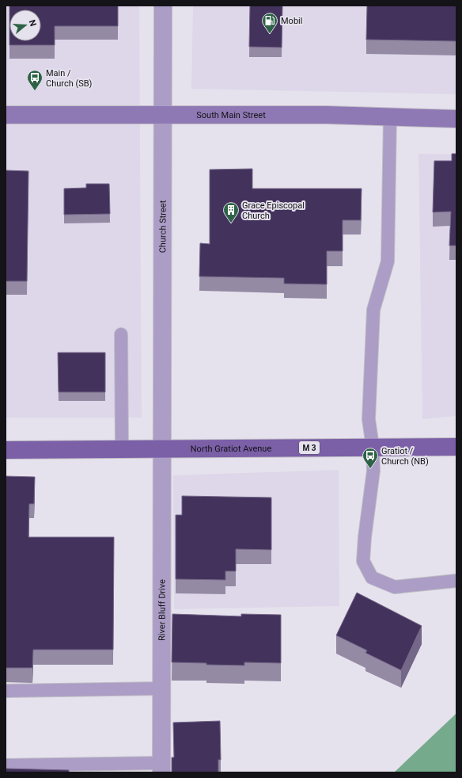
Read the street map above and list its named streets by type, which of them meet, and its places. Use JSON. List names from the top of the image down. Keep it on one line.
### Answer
{"streets":{"main road":["North Gratiot Avenue","M 3"],"street":["South Main Street","Church Street","River Bluff Drive"]},"crossings":[["South Main Street","Church Street"],["Church Street","North Gratiot Avenue"],["Church Street","River Bluff Drive"],["North Gratiot Avenue","River Bluff Drive"]],"places":{"fuel station":["Mobil"],"bus stop":["Main / Church (SB)","Gratiot / Church (NB)"],"building":["Grace Episcopal Church"]},"north":"right"}
